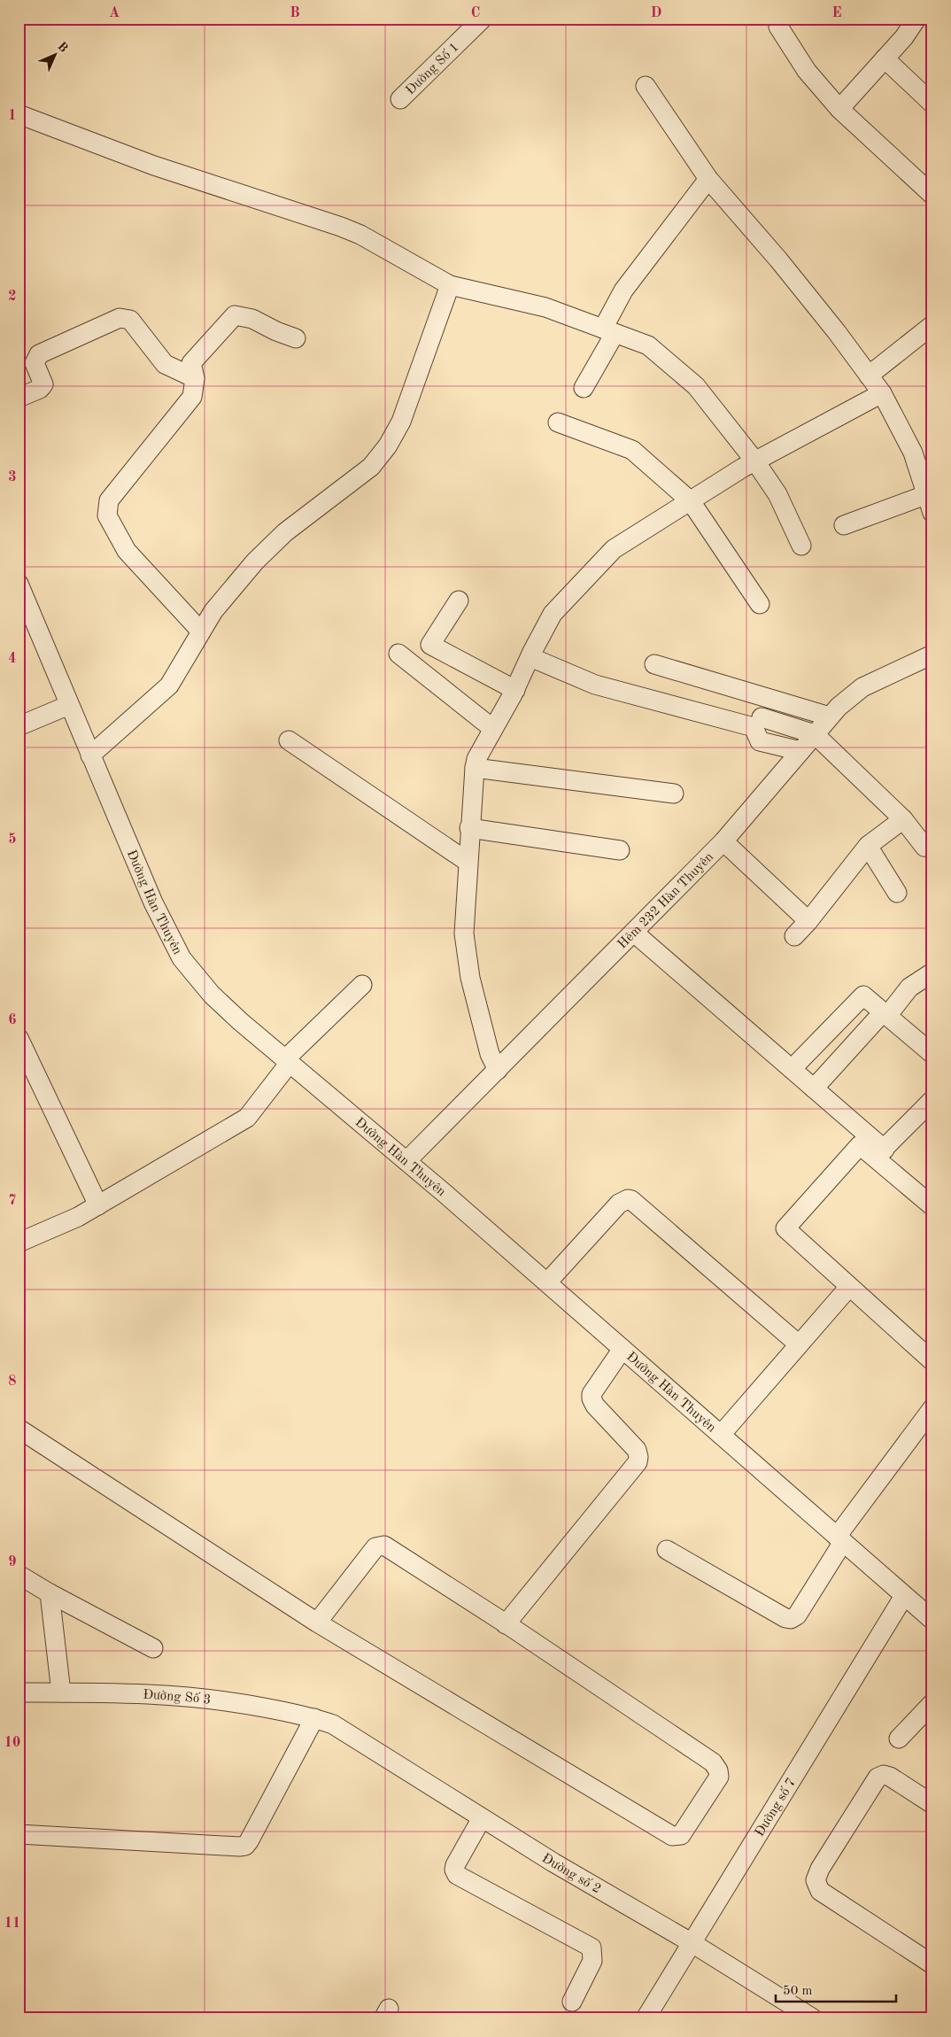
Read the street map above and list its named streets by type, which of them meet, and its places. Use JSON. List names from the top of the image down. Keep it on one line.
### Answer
{"streets":{"street":["Đường Số 1","Hẻm 232 Hàn Thuyên","Đường Hàn Thuyên","Đường Số 3","Đường số 7","Đường số 2"]},"crossings":[["Hẻm 232 Hàn Thuyên","Đường Hàn Thuyên"],["Đường Hàn Thuyên","Đường số 7"],["Đường Số 3","Đường số 2"],["Đường số 7","Đường số 2"]],"scale_bar":"50 m","north":"top right","grid":{"columns":["A","B","C","D","E"],"rows":["1","2","3","4","5","6","7","8","9","10","11"]}}
